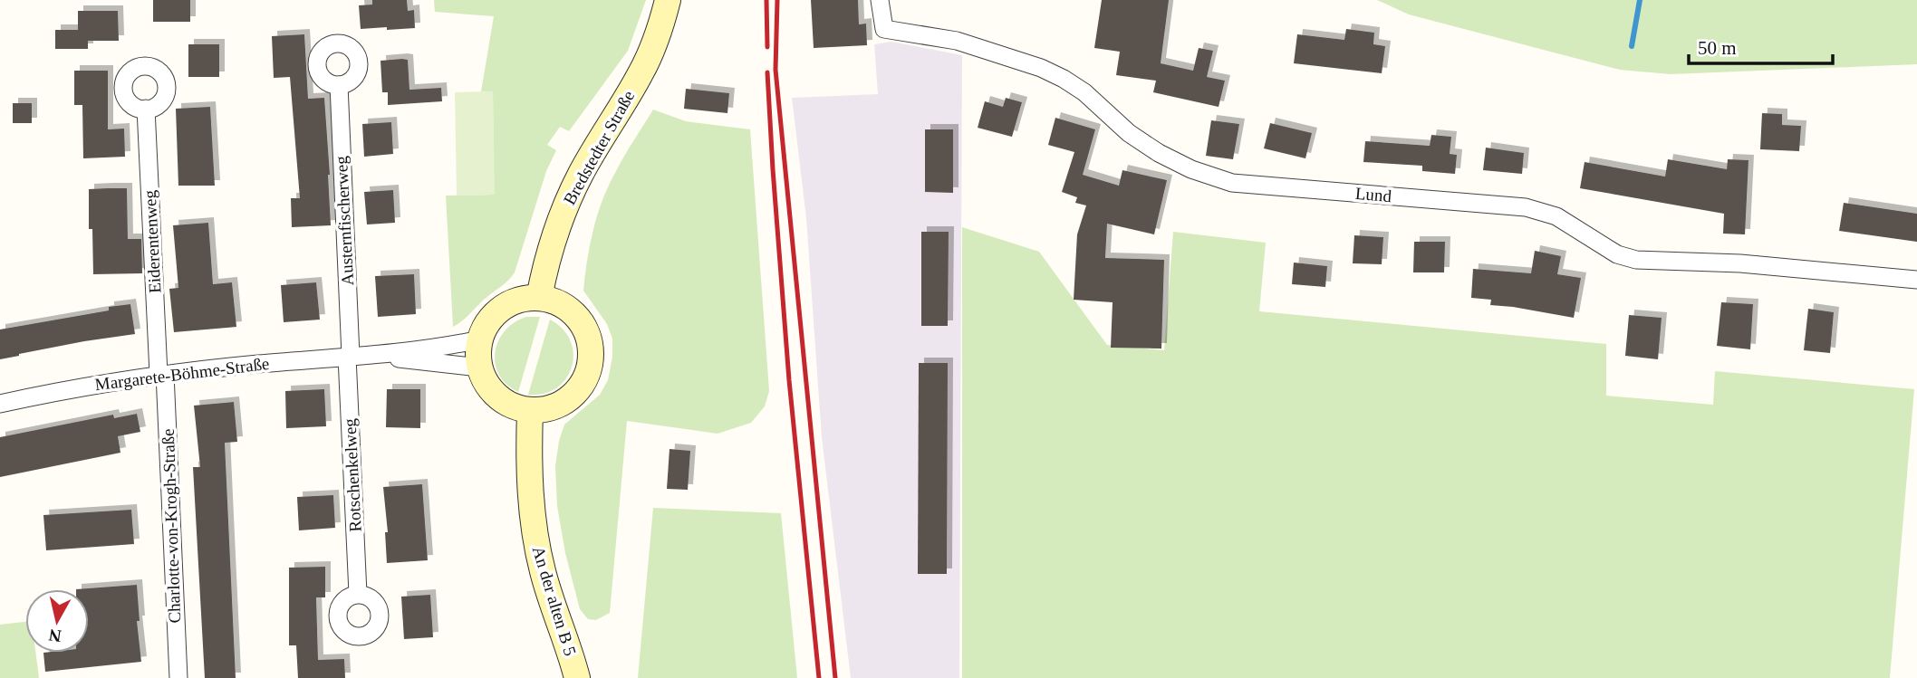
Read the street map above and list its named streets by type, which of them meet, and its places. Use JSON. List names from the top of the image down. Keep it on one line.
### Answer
{"streets":{"main road":["Bredstedter Straße","An der alten B 5"],"street":["Lund","Austernfischerweg","Eiderentenweg","Margarete-Böhme-Straße","Rotschenkelweg","Charlotte-von-Krogh-Straße"]},"crossings":[["Bredstedter Straße","Margarete-Böhme-Straße"],["Bredstedter Straße","An der alten B 5"],["Austernfischerweg","Margarete-Böhme-Straße"],["Austernfischerweg","Rotschenkelweg"],["Eiderentenweg","Margarete-Böhme-Straße"],["Eiderentenweg","Charlotte-von-Krogh-Straße"],["Margarete-Böhme-Straße","Rotschenkelweg"],["Margarete-Böhme-Straße","Charlotte-von-Krogh-Straße"],["Margarete-Böhme-Straße","An der alten B 5"]],"scale_bar":"50 m","north":"bottom"}
